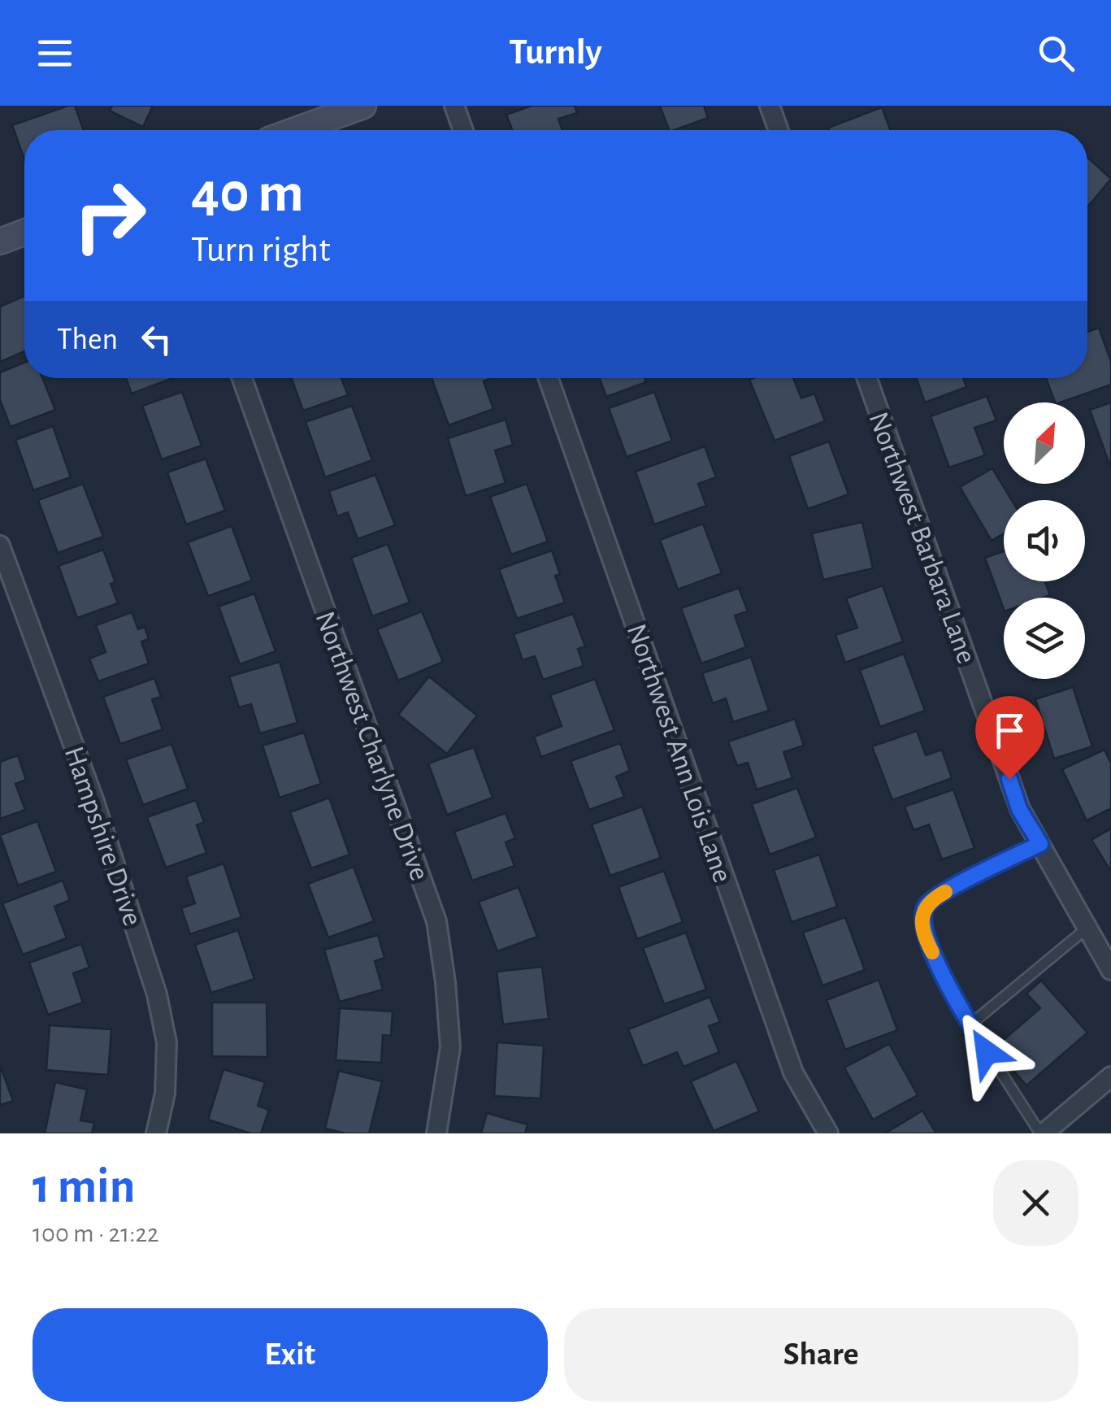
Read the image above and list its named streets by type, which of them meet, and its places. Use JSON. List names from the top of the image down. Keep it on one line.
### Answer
{"streets":{"street":["Northwest Barbara Lane","Northwest Charlyne Drive","Northwest Ann Lois Lane","Hampshire Drive"]},"north":"top right","page":{"header":"Turnly","turn":["40 m","Turn right"],"then":"Then","heading":["1 min","100 m · 21:22"],"buttons":["Exit","Share"]}}
